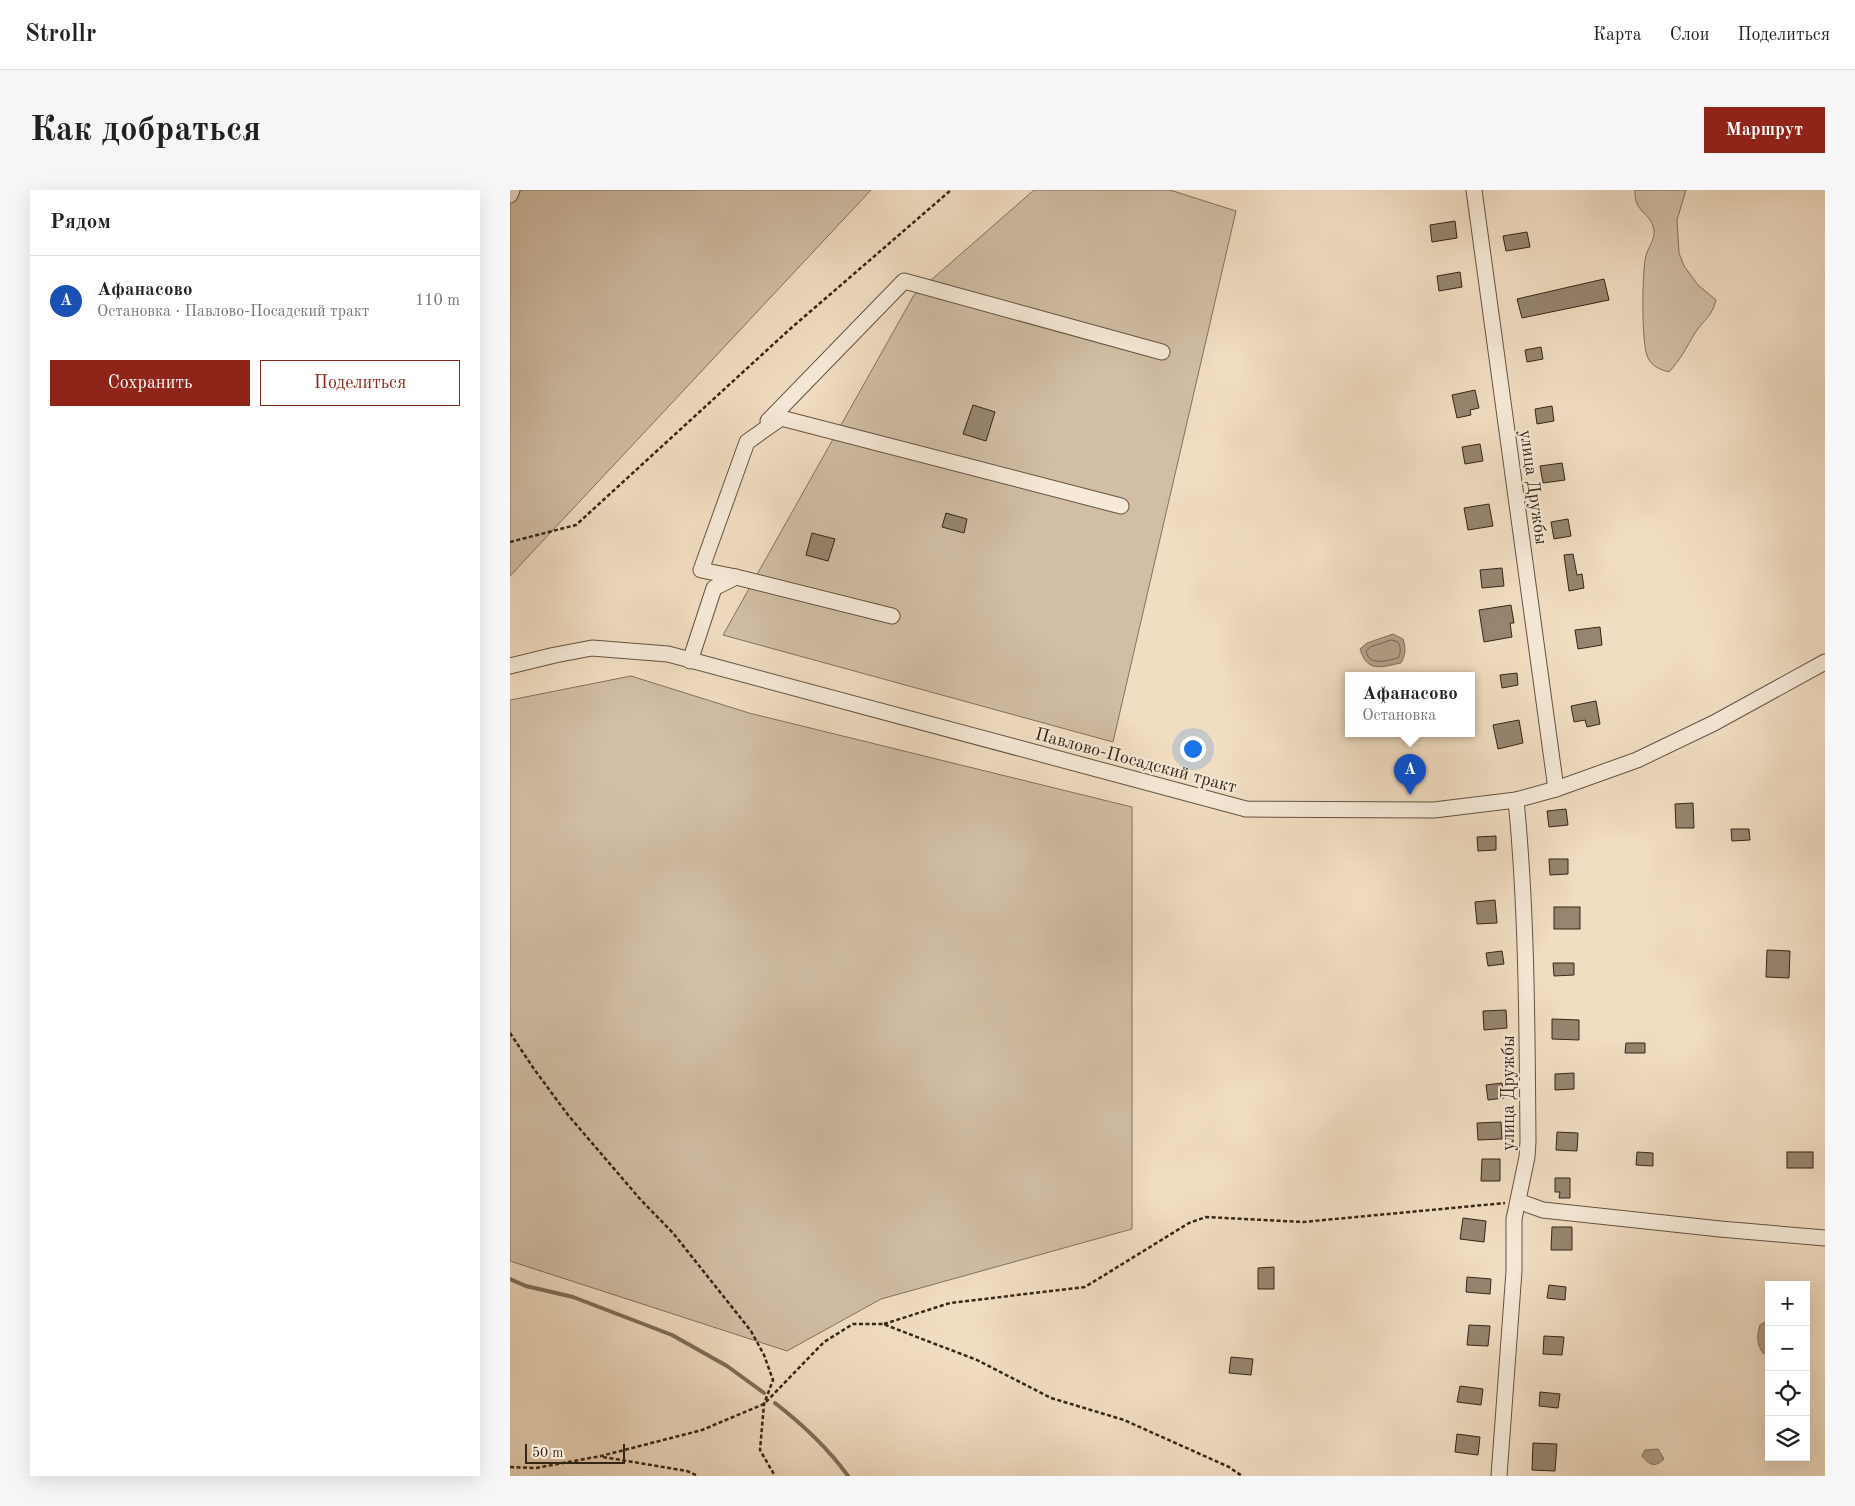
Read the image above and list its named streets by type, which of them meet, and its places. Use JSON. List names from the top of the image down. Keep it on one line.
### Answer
{"streets":{"street":["улица Дружбы","Павлово-Посадский тракт"]},"crossings":[["улица Дружбы","Павлово-Посадский тракт"]],"scale_bar":"50 m","page":{"header":"Strollr","nav":["Карта","Слои","Поделиться"],"buttons":["Маршрут",["Сохранить","Поделиться"]],"title":"Как добраться","heading":"Рядом","list":[{"mark":"A","name":"Афанасово","note":"Остановка · Павлово-Посадский тракт","value":"110 m"}],"popup":["Афанасово","Остановка"],"pins":"A","map_buttons":["+","−"],"scale":"50 m"}}
